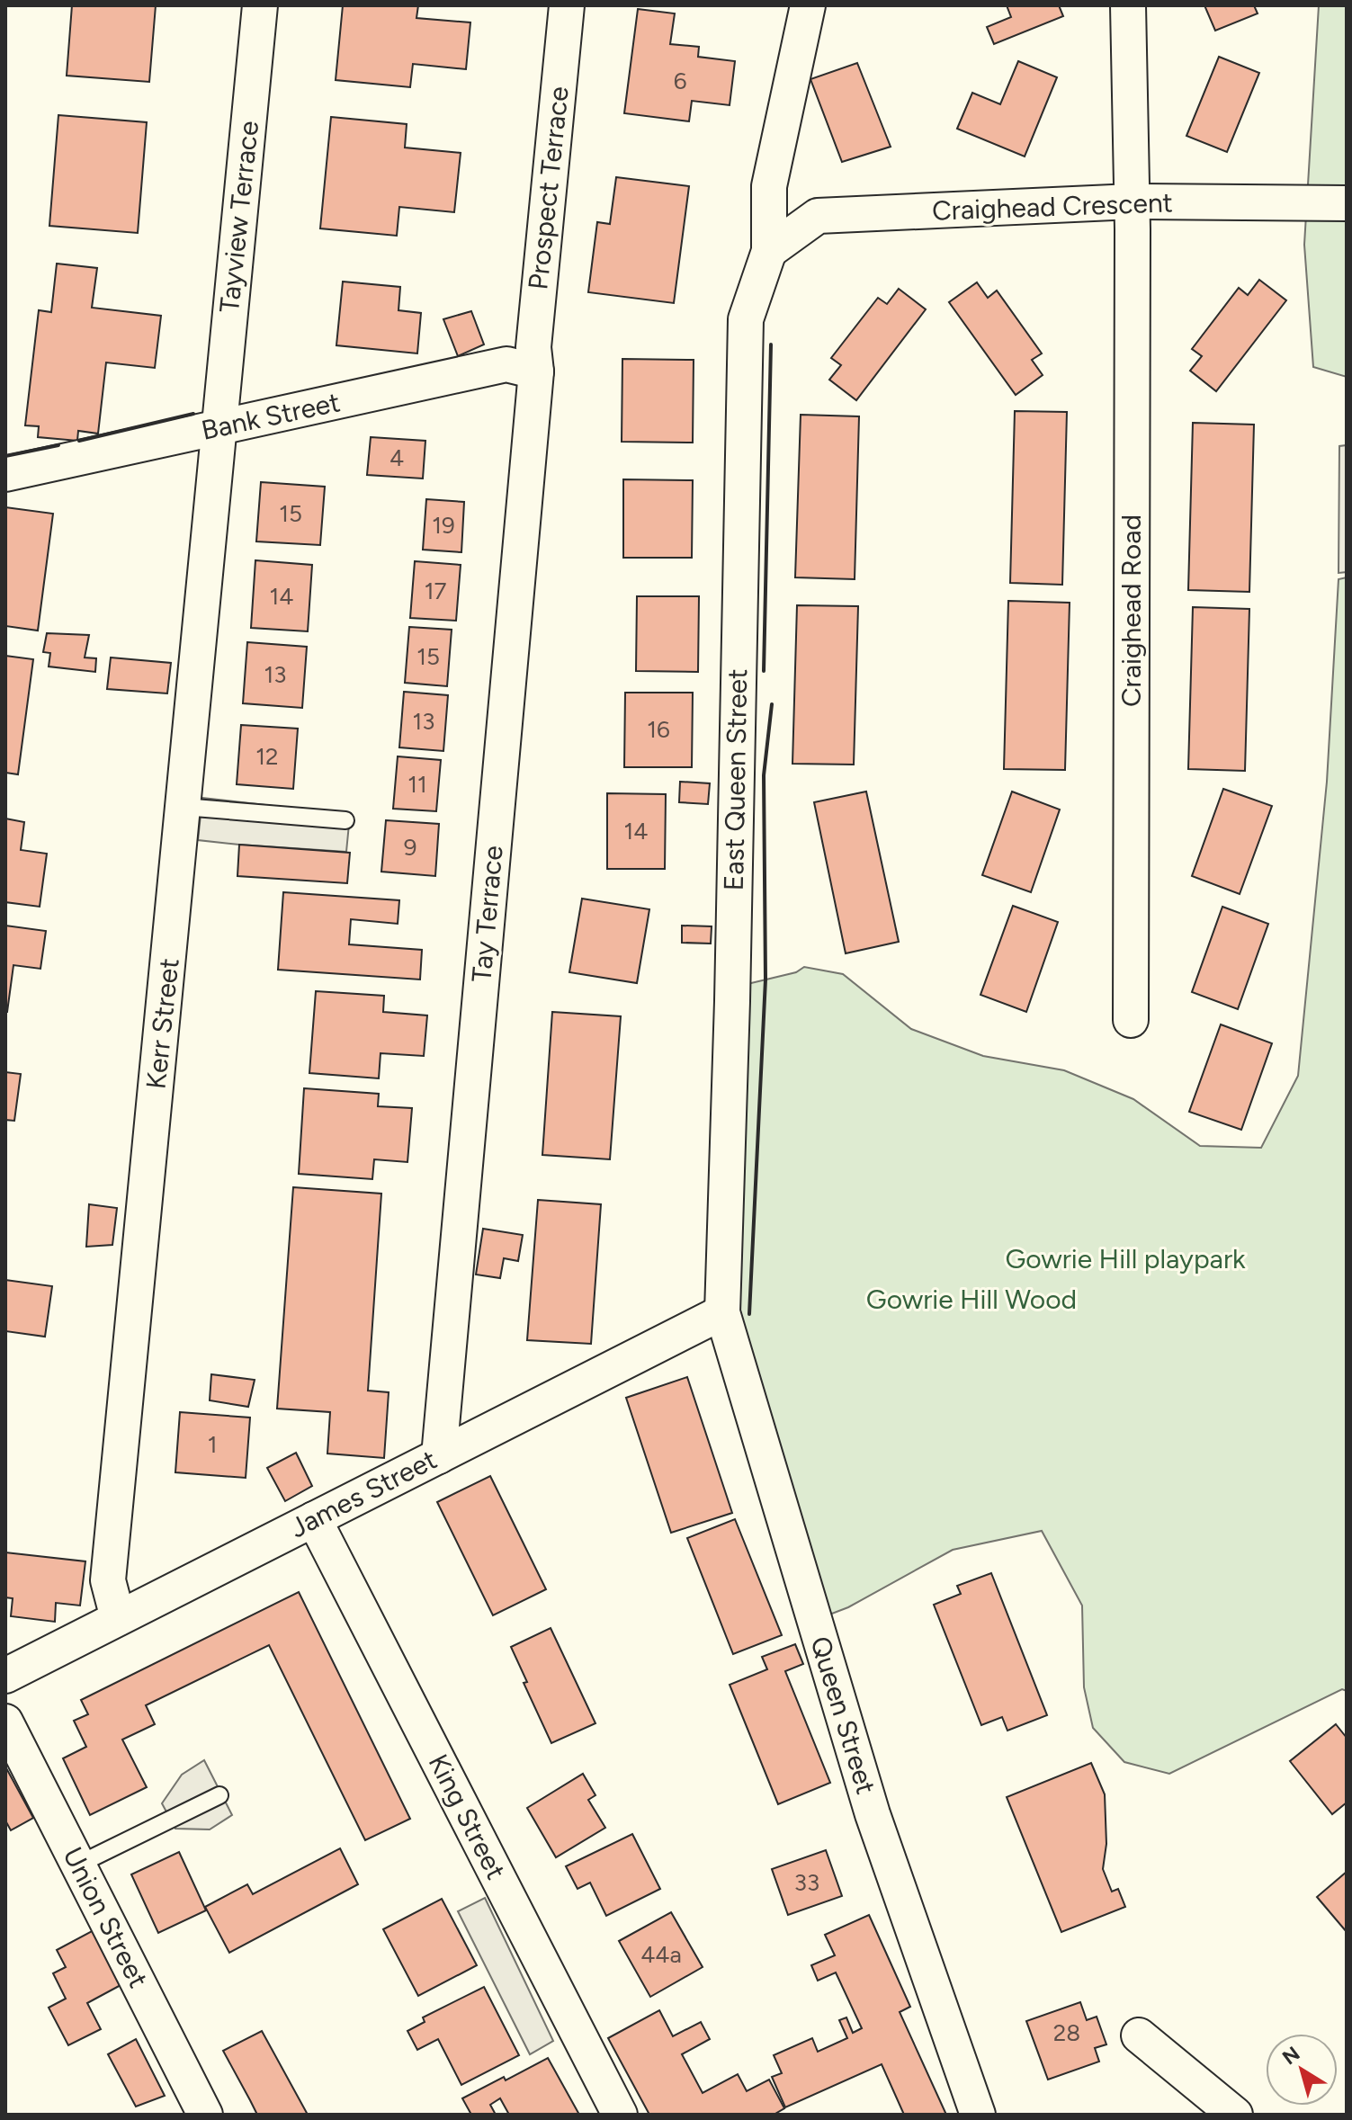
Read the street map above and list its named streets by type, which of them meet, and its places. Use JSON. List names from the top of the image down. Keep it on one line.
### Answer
{"streets":{"street":["Prospect Terrace","Craighead Crescent","Tayview Terrace","Bank Street","Craighead Road","East Queen Street","Tay Terrace","Kerr Street","James Street","Queen Street","King Street","Union Street"]},"crossings":[["Prospect Terrace","Bank Street"],["Prospect Terrace","Tay Terrace"],["Craighead Crescent","Craighead Road"],["Craighead Crescent","East Queen Street"],["Tayview Terrace","Bank Street"],["Tayview Terrace","Kerr Street"],["Bank Street","Tay Terrace"],["Bank Street","Kerr Street"],["East Queen Street","James Street"],["East Queen Street","Queen Street"],["Tay Terrace","James Street"],["Kerr Street","James Street"],["James Street","Queen Street"],["James Street","King Street"]],"parks":["Gowrie Hill playpark","Gowrie Hill Wood"],"house_numbers":["6","4","15","19","17","14","15","13","13","16","12","11","14","9","1","33","44a","28"],"north":"top left"}
